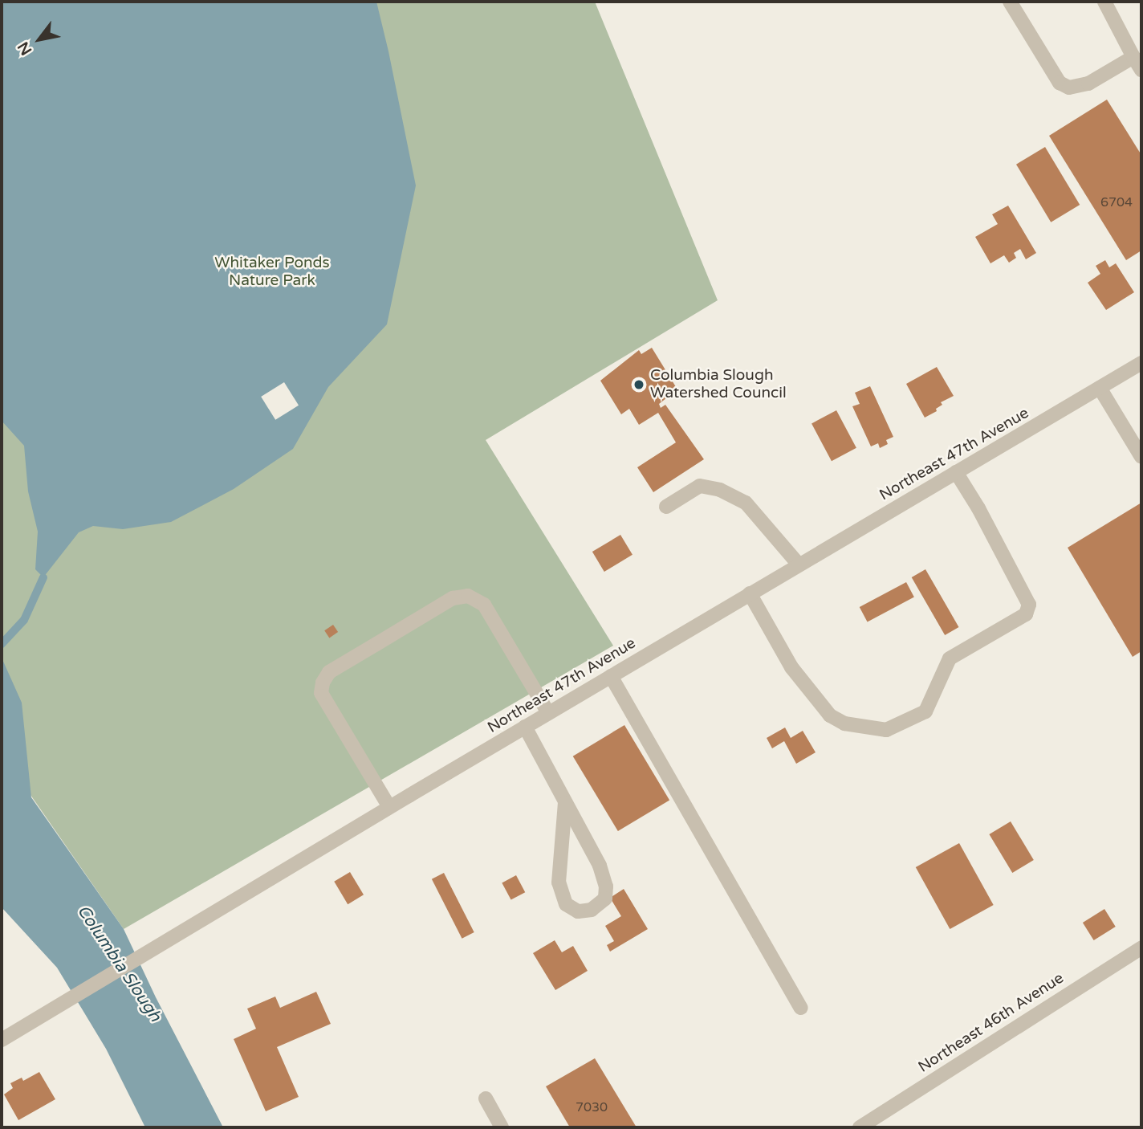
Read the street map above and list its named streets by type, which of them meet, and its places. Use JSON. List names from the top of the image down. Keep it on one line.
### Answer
{"streets":{"street":["Northeast 47th Avenue","Northeast 46th Avenue"]},"water":["Columbia Slough"],"parks":["Whitaker Ponds Nature Park"],"places":["Columbia Slough Watershed Council"],"house_numbers":["6704","7030"],"north":"bottom left"}
